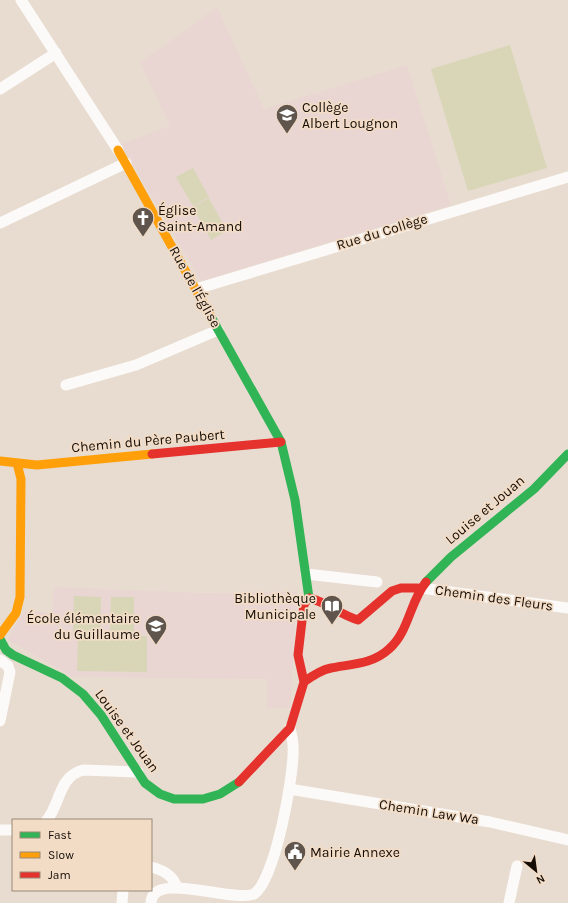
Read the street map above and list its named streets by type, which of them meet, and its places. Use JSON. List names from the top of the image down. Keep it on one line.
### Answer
{"streets":{"main road":["Rue de l'Église","Chemin du Père Paubert","Louise et Jouan"],"street":["Rue du Collège","Chemin des Fleurs","Chemin Law Wa"]},"crossings":[["Rue du Collège","Rue de l'Église"],["Rue de l'Église","Chemin du Père Paubert"],["Louise et Jouan","Chemin des Fleurs"]],"places":{"school or university":["Collège Albert Lougnon","École élémentaire du Guillaume"],"church":["Église Saint-Amand"],"library":["Bibliothèque Municipale"],"public building":["Mairie Annexe"]},"legend":["Fast","Slow","Jam"],"north":"bottom right"}
